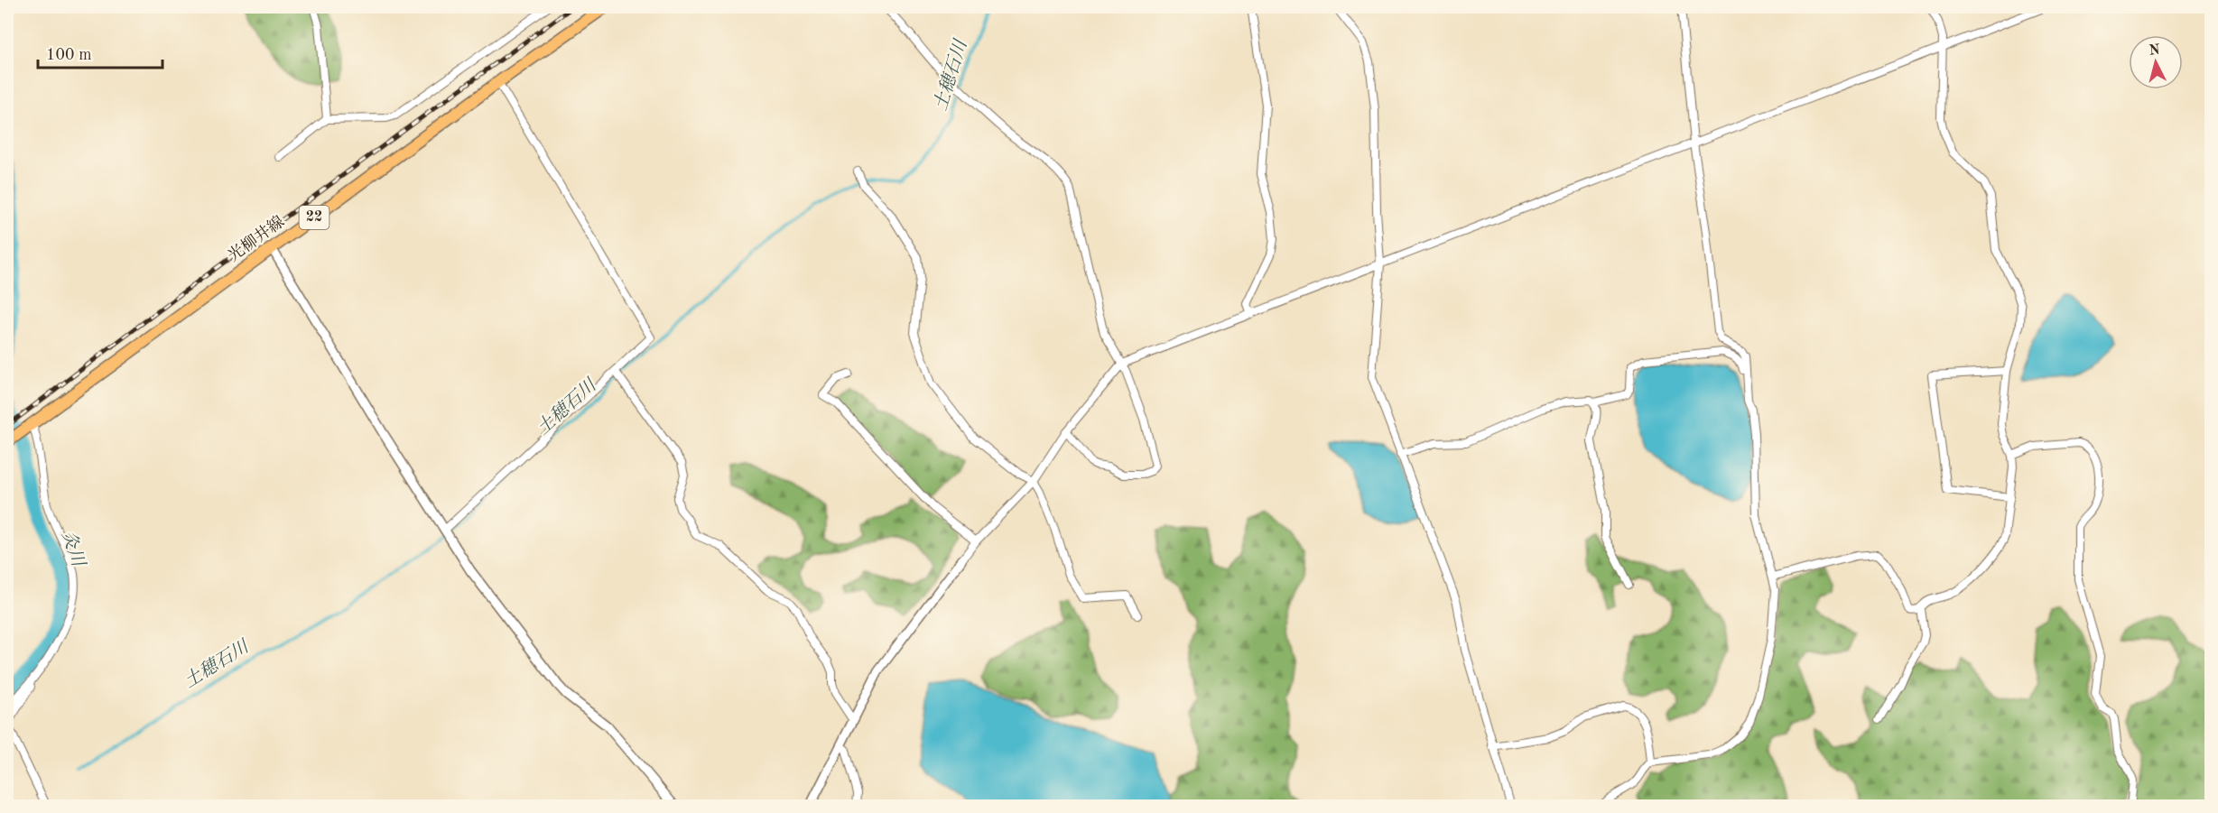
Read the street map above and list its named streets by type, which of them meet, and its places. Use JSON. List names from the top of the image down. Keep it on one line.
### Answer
{"streets":{"main road":["22","光柳井線"]},"water":["土穂石川","灸川"],"scale_bar":"100 m","north":"top"}
